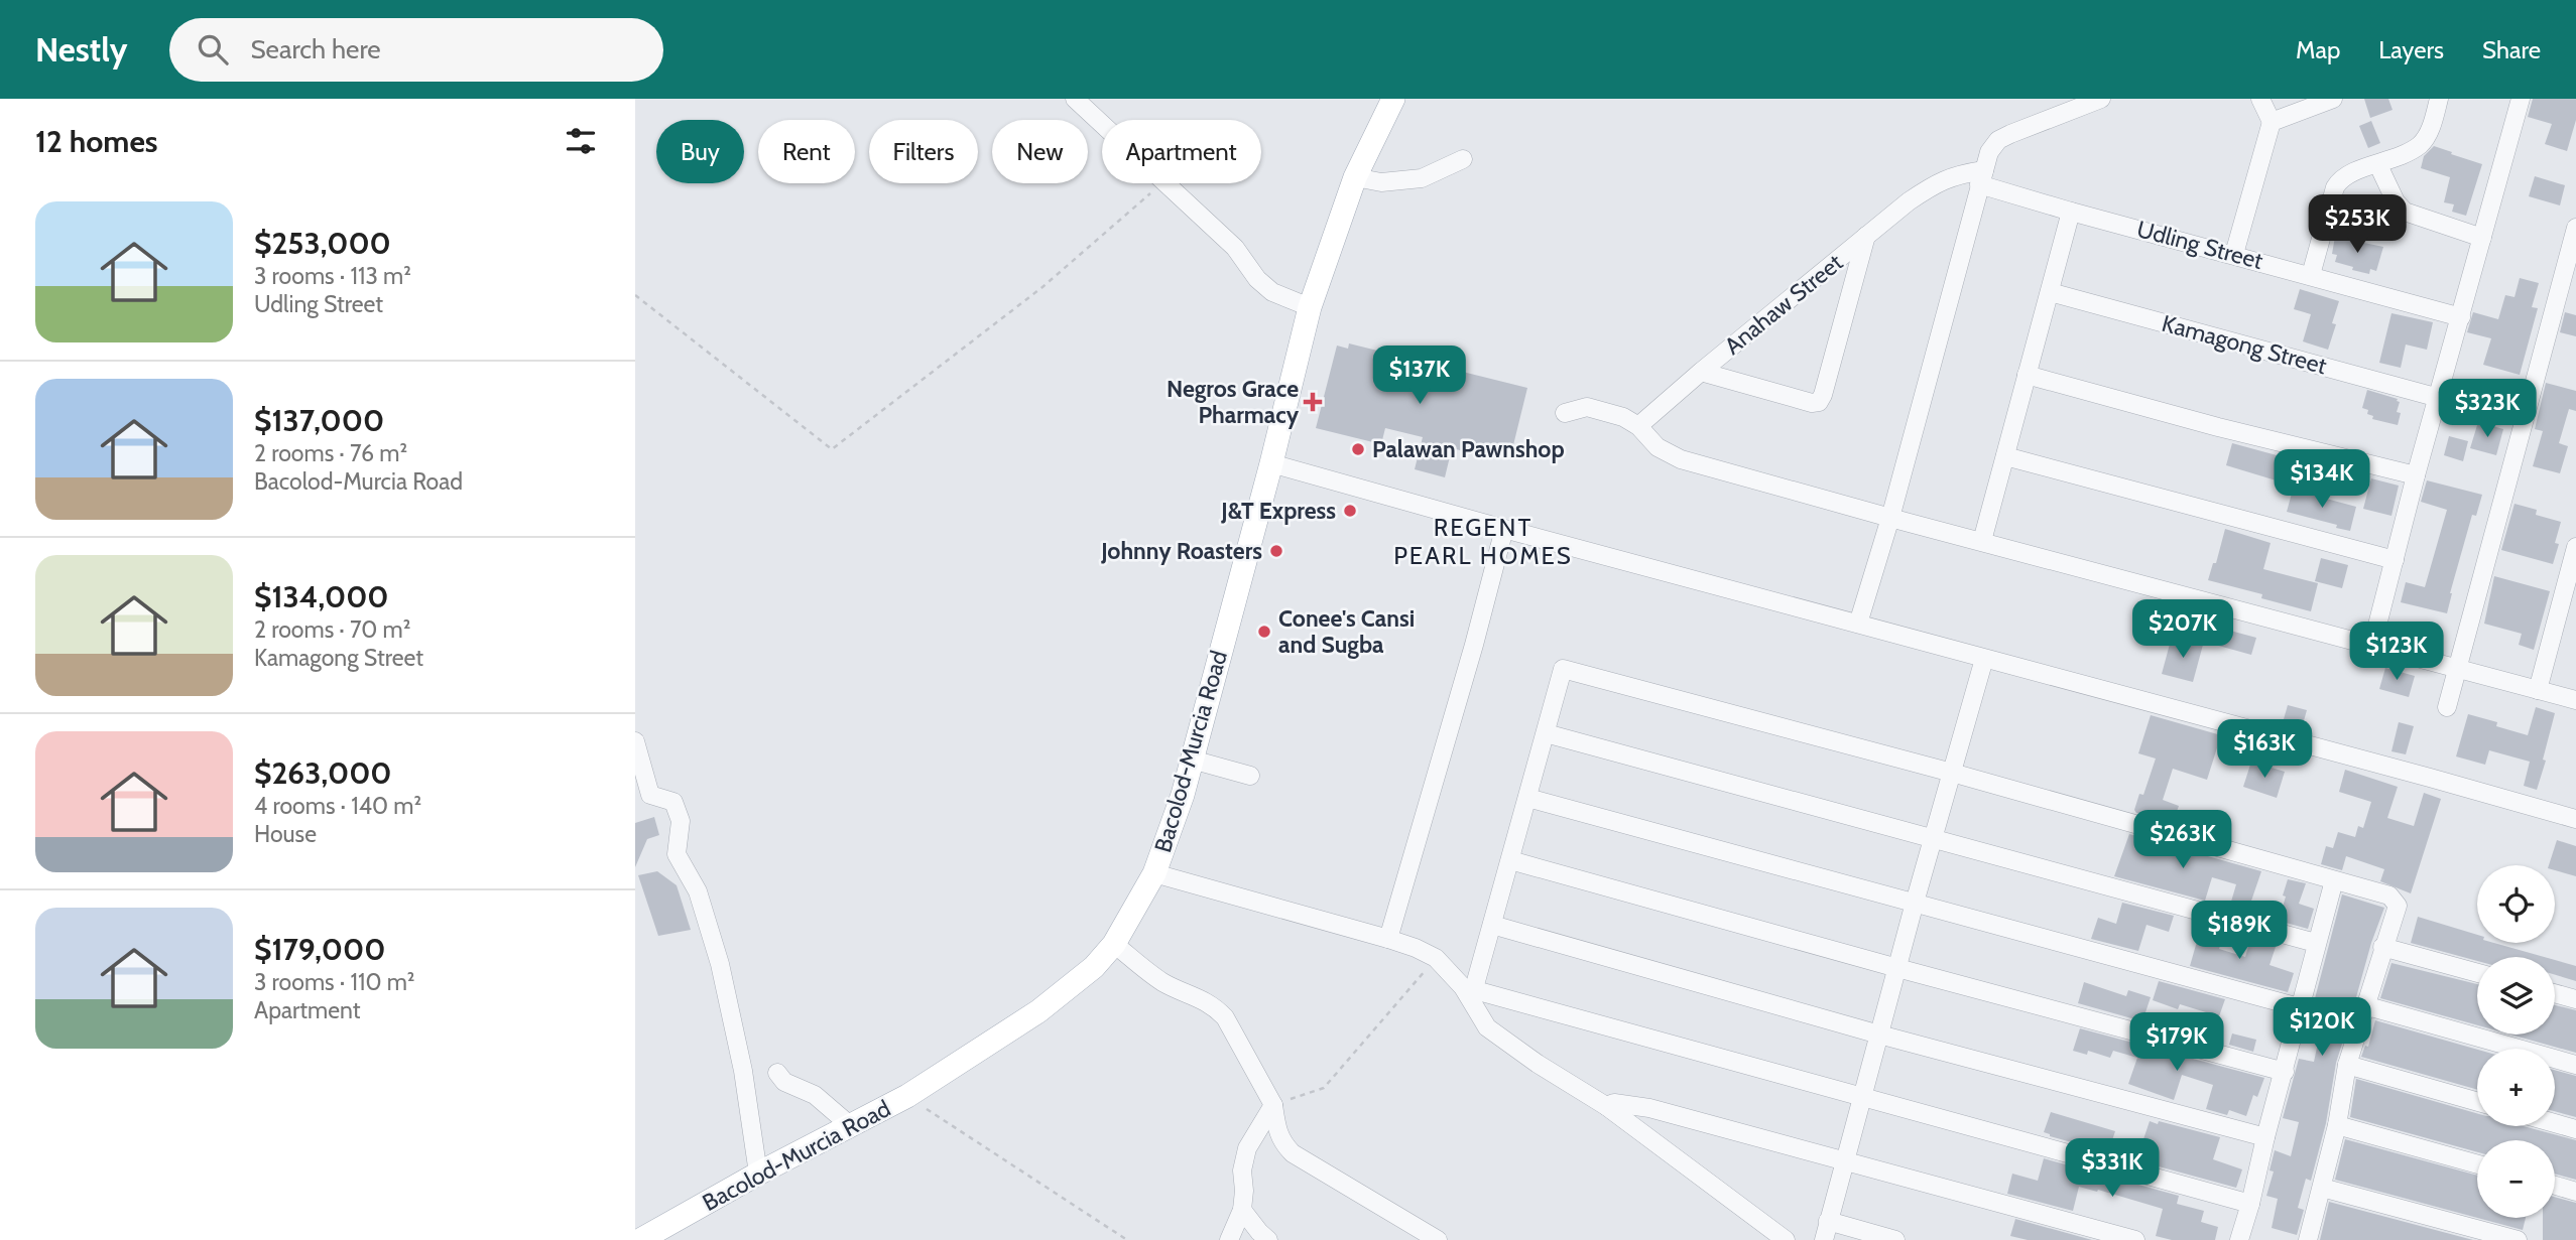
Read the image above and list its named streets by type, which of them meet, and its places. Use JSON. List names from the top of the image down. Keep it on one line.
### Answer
{"streets":{"main road":["Bacolod-Murcia Road"],"street":["Udling Street","Anahaw Street","Kamagong Street"]},"crossings":[["Udling Street","Anahaw Street"]],"districts":["REGENT PEARL HOMES"],"places":{"health":["Negros Grace Pharmacy"],"other":["Palawan Pawnshop","J&T Express","Johnny Roasters","Conee's Cansi and Sugba"]},"page":{"header":"Nestly","search":"Search here","nav":["Map","Layers","Share"],"heading":"12 homes","chip":["Buy","Rent","Filters","New","Apartment"],"list":[{"name":"$253,000","note":"3 rooms · 113 m² · Udling Street"},{"name":"$137,000","note":"2 rooms · 76 m² · Bacolod-Murcia Road"},{"name":"$134,000","note":"2 rooms · 70 m² · Kamagong Street"},{"name":"$263,000","note":"4 rooms · 140 m² · House"},{"name":"$179,000","note":"3 rooms · 110 m² · Apartment"}],"price":["$253K","$137K","$323K","$134K","$207K","$123K","$163K","$263K","$189K","$120K","$179K","$331K"],"map_buttons":["+","−"]}}
